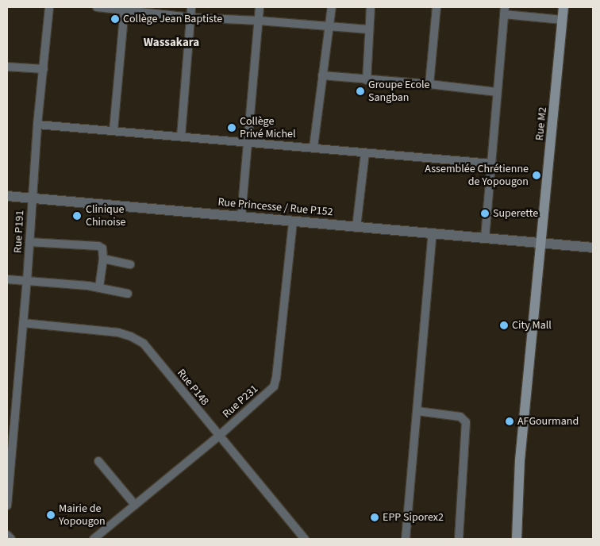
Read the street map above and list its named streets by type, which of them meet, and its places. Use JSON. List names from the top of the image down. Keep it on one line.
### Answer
{"streets":{"main road":["Rue M2"],"street":["Rue Princesse / Rue P152","Rue P191","Rue P148","Rue P231"]},"crossings":[["Rue M2","Rue Princesse / Rue P152"],["Rue Princesse / Rue P152","Rue P191"],["Rue Princesse / Rue P152","Rue P231"],["Rue P191","Rue P148"],["Rue P148","Rue P231"]],"districts":["Wassakara"],"places":["Collège Jean Baptiste","Groupe Ecole Sangban","Collège Privé Michel","Assemblée Chrétienne de Yopougon","Superette","Clinique Chinoise","City Mall","AFGourmand","Mairie de Yopougon","EPP Siporex2"]}
